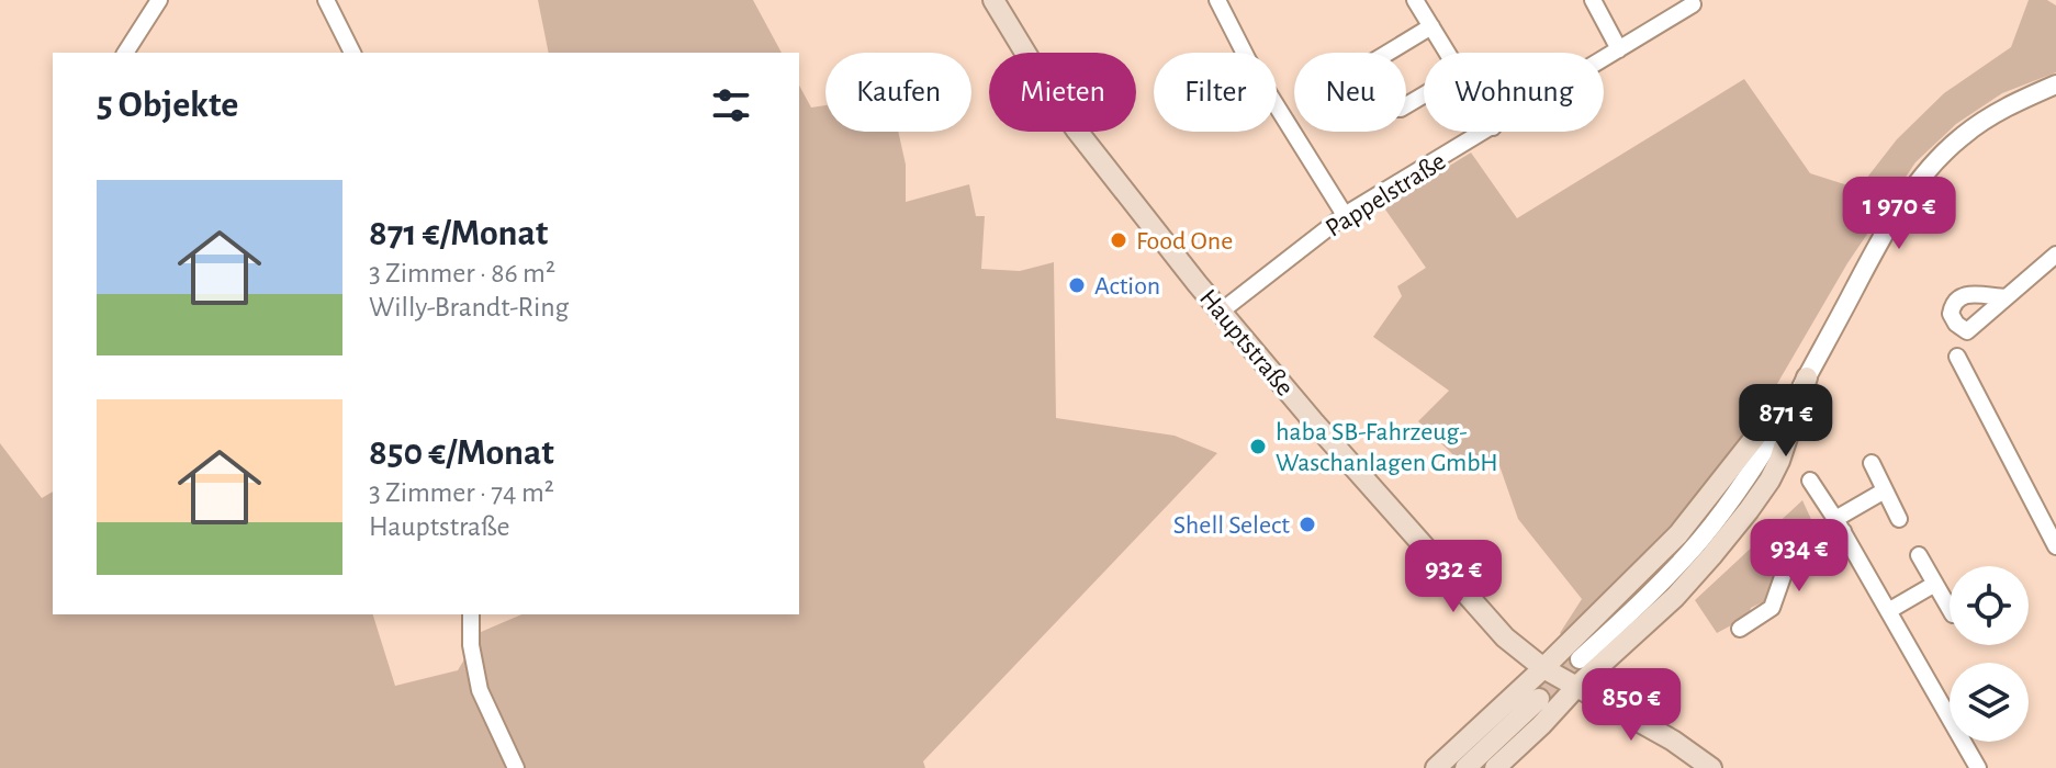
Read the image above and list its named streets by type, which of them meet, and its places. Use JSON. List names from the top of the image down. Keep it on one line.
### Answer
{"streets":{"main road":["Hauptstraße"],"street":["Pappelstraße"]},"crossings":[["Pappelstraße","Hauptstraße"]],"places":["Food One","Action","haba SB-Fahrzeug- Waschanlagen GmbH","Shell Select"],"page":{"chip":["Kaufen","Mieten","Filter","Neu","Wohnung"],"heading":"5 Objekte","list":[{"name":"871 €/Monat","note":"3 Zimmer · 86 m² · Willy-Brandt-Ring"},{"name":"850 €/Monat","note":"3 Zimmer · 74 m² · Hauptstraße"}],"price":["1 970 €","871 €","934 €","932 €","850 €"]}}
